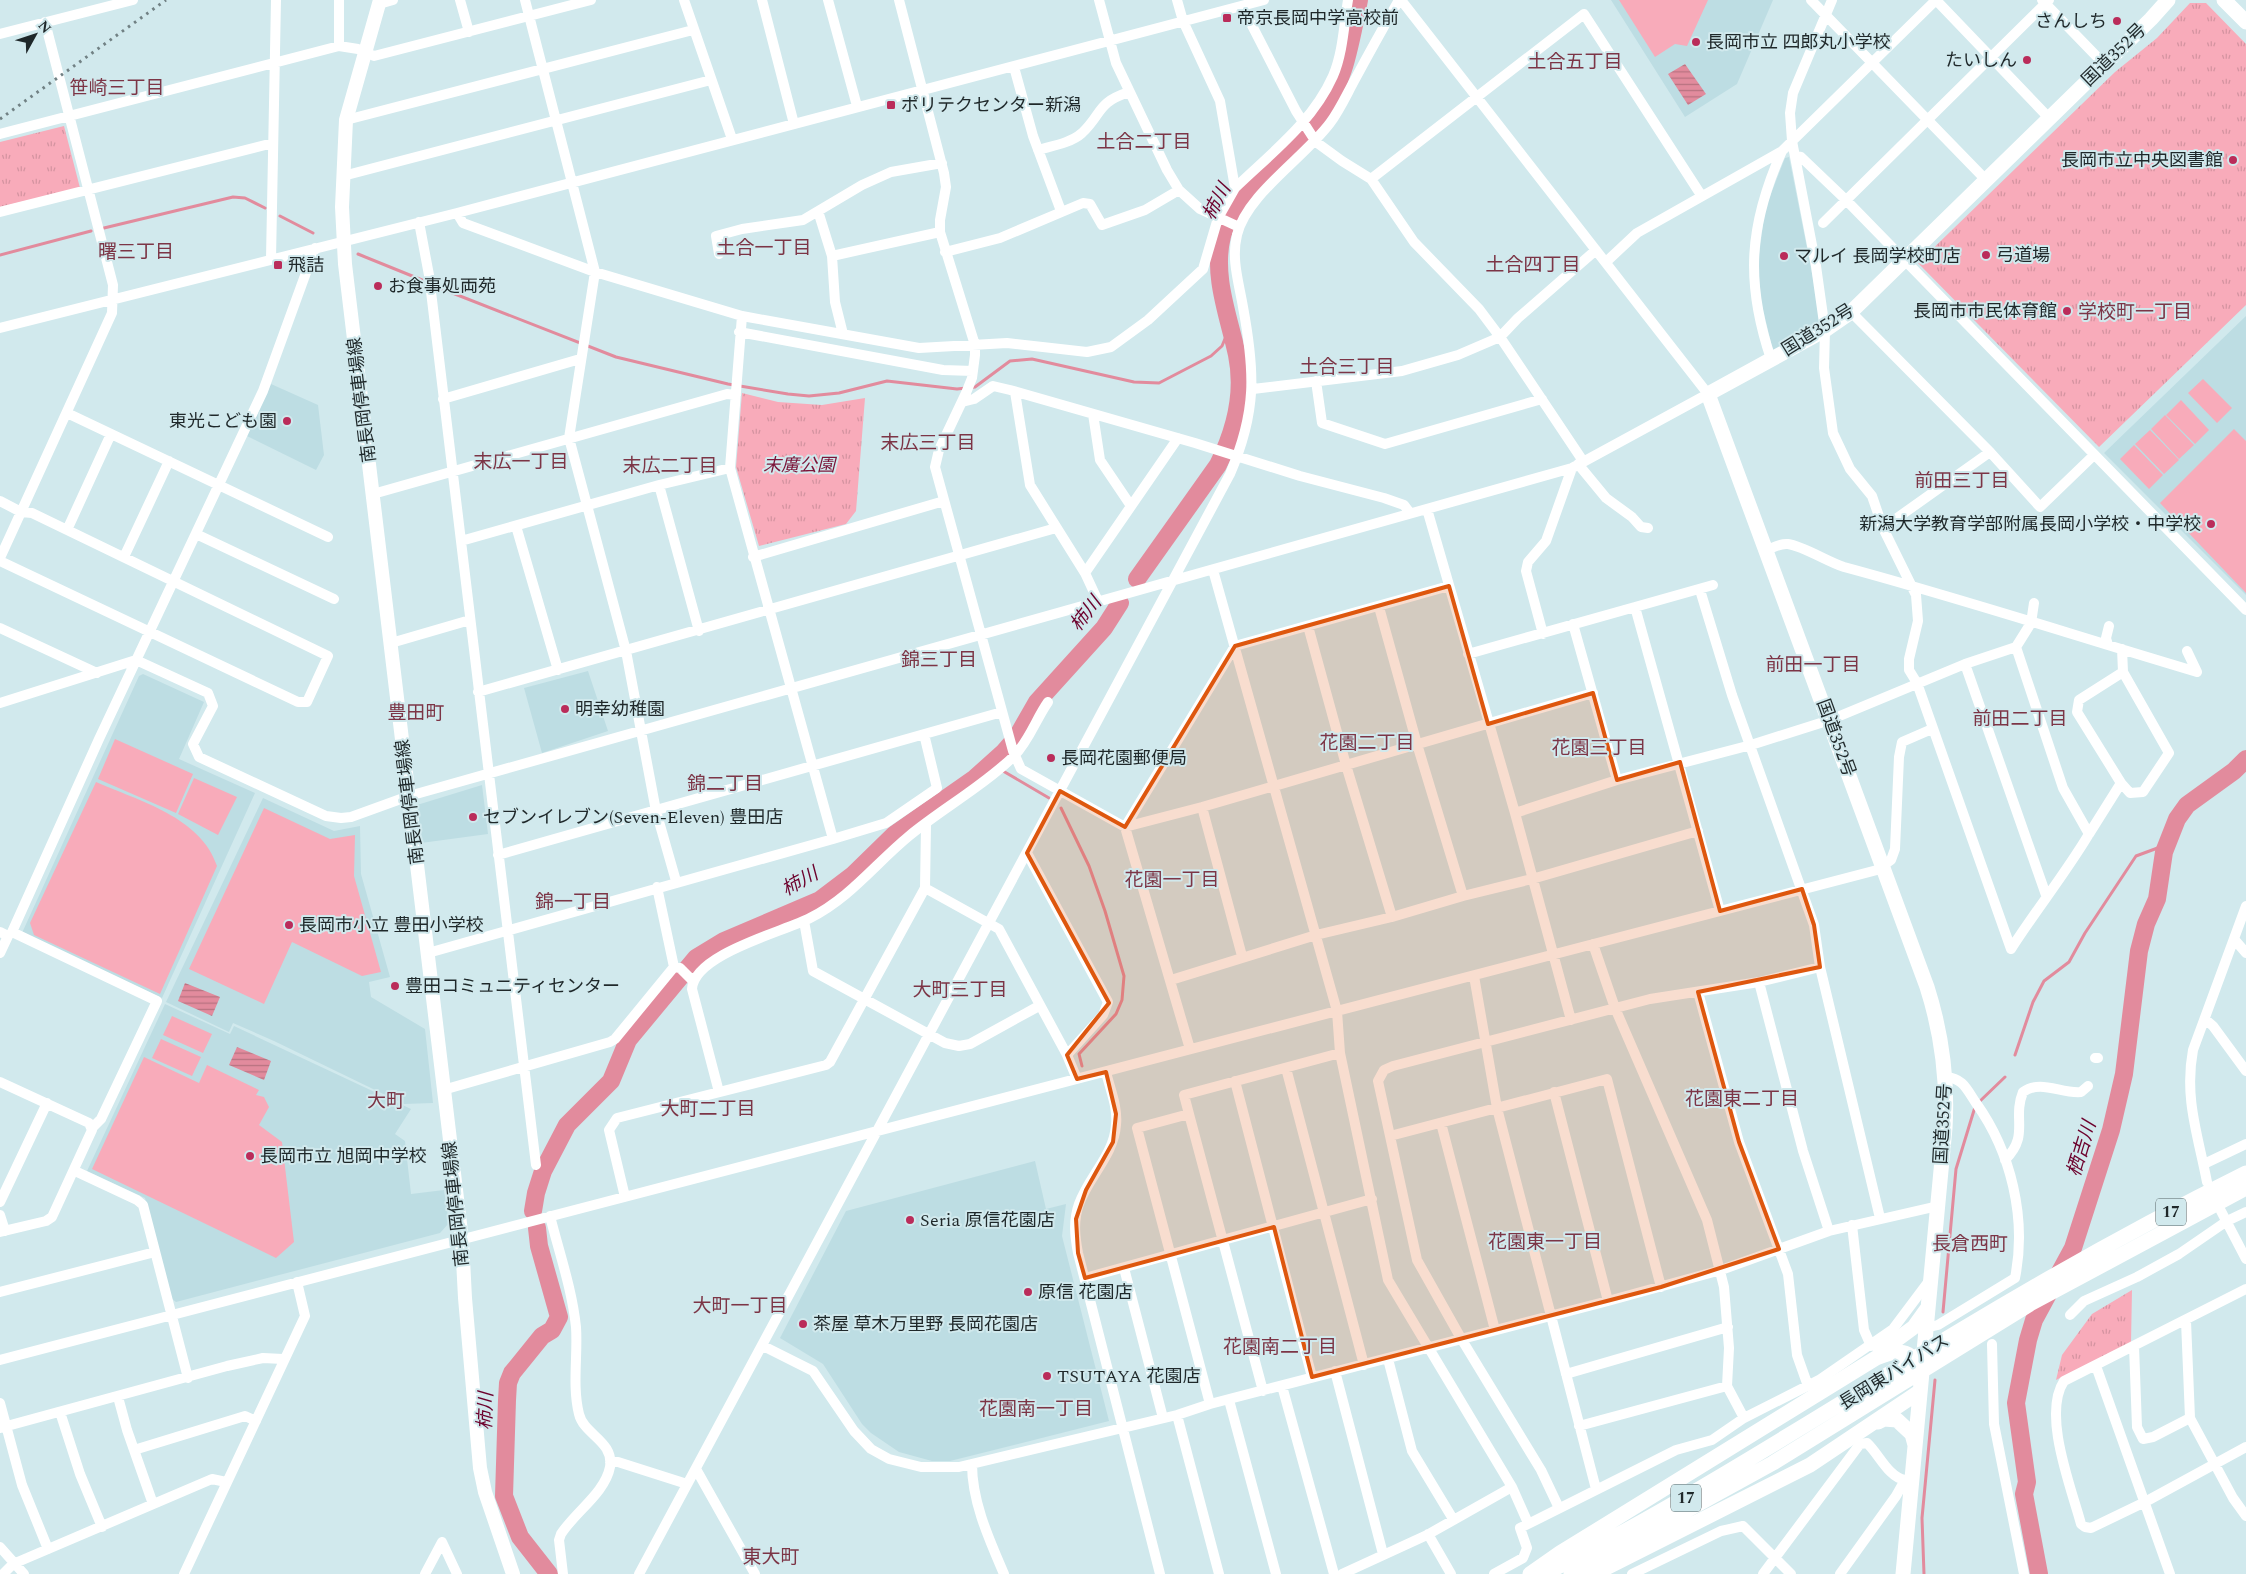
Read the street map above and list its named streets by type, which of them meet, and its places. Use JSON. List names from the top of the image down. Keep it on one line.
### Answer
{"streets":{"highway":["国道352号","17","長岡東バイパス"],"main road":["南長岡停車場線"]},"districts":["土合五丁目","笹崎三丁目","土合二丁目","土合一丁目","曙三丁目","土合四丁目","学校町一丁目","土合三丁目","末広三丁目","末広一丁目","末広二丁目","前田三丁目","錦三丁目","前田一丁目","豊田町","前田二丁目","花園二丁目","花園三丁目","錦二丁目","花園一丁目","錦一丁目","大町三丁目","花園東二丁目","大町","大町二丁目","花園東一丁目","長倉西町","大町一丁目","花園南二丁目","花園南一丁目","東大町"],"water":["柿川","栖吉川"],"parks":["末廣公園"],"places":{"transit":["帝京長岡中学高校前","ポリテクセンター新潟","飛詰"],"other":["さんしち","長岡市立 四郎丸小学校","たいしん","長岡市立中央図書館","弓道場","マルイ 長岡学校町店","お食事処両苑","長岡市市民体育館","東光こども園","新潟大学教育学部附属長岡小学校・中学校","明幸幼稚園","長岡花園郵便局","セブンイレブン(Seven-Eleven) 豊田店","長岡市小立 豊田小学校","豊田コミュニティセンター","長岡市立 旭岡中学校","Seria 原信花園店","原信 花園店","茶屋 草木万里野 長岡花園店","TSUTAYA 花園店"]},"north":"top right"}
